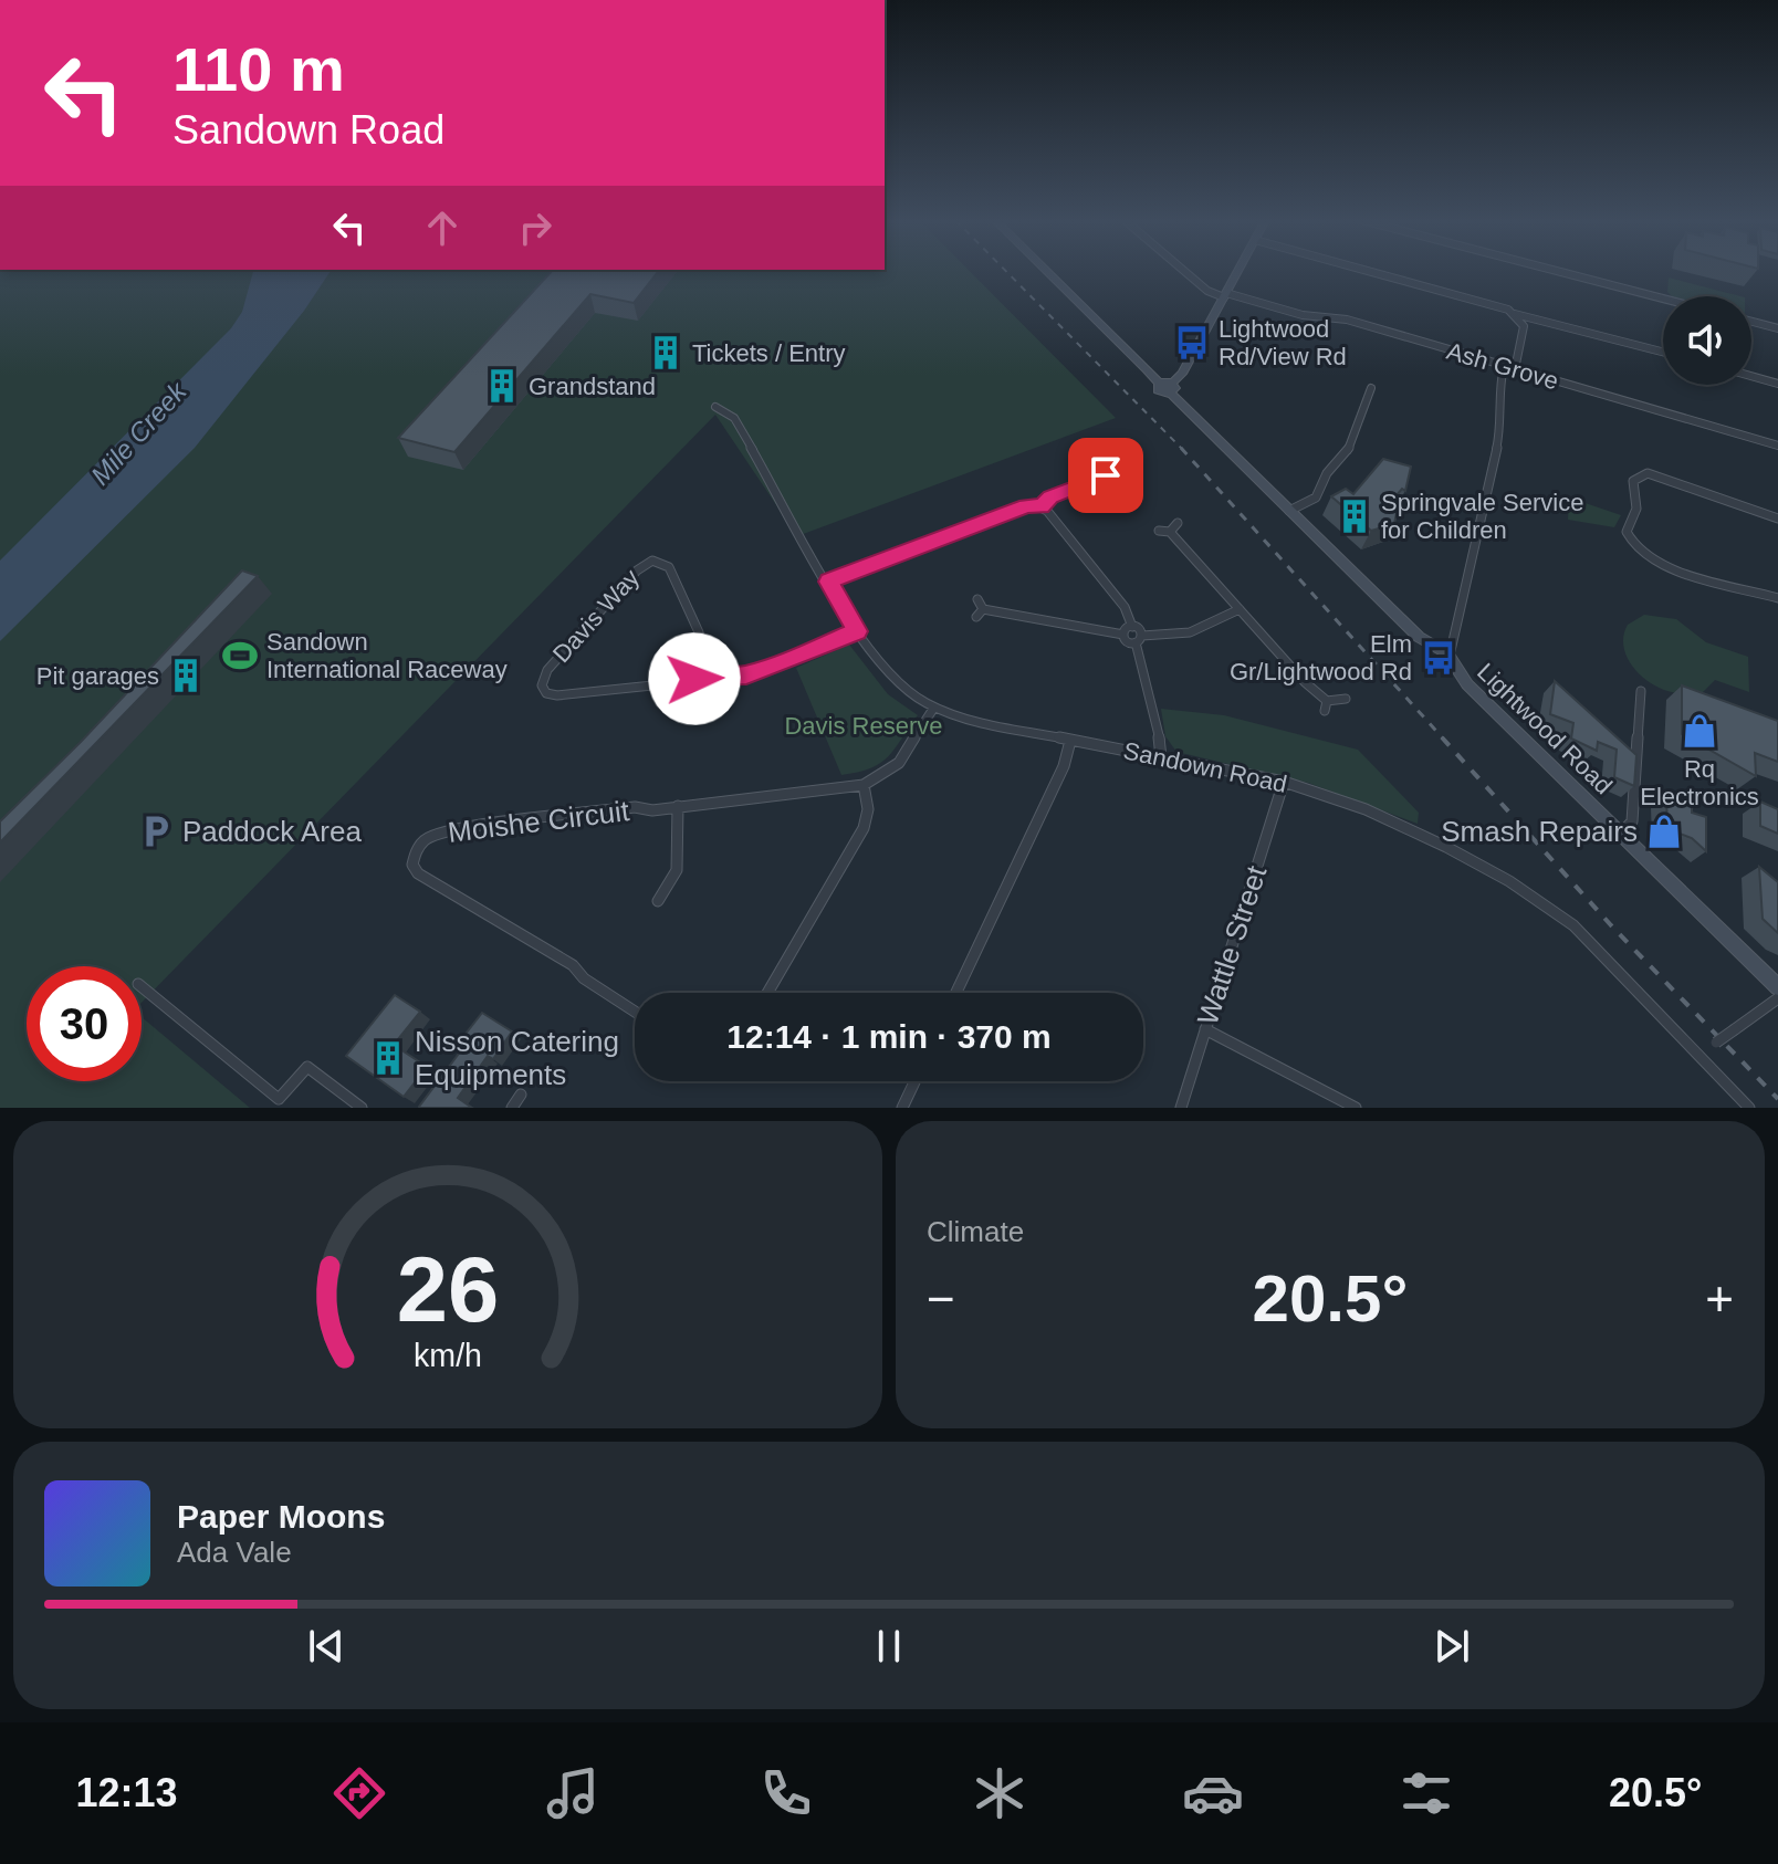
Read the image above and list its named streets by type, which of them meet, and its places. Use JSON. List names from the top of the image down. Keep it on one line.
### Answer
{"streets":{"main road":["Lightwood Road"],"street":["Ash Grove","Davis Way","Sandown Road","Moishe Circuit","Wattle Street"]},"crossings":[["Davis Way","Sandown Road"],["Sandown Road","Moishe Circuit"],["Sandown Road","Wattle Street"]],"water":["Mile Creek"],"parks":["Davis Reserve"],"places":{"bus stop":["Lightwood Rd/View Rd","Elm Gr/Lightwood Rd"],"building":["Tickets / Entry","Grandstand","Springvale Service for Children","Pit garages","Nisson Catering Equipments"],"sports":["Sandown International Raceway"],"shop":["Rq Electronics","Smash Repairs"],"parking":["Paddock Area"]},"page":{"turn":["110 m","Sandown Road"],"limit":"30","trip":"12:14 · 1 min · 370 m","tile":"Climate","heat":["−","20.5°","+"],"song":["Paper Moons","Ada Vale"],"tabs":["12:13","20.5°"],"gauge":["26","km/h"]}}
